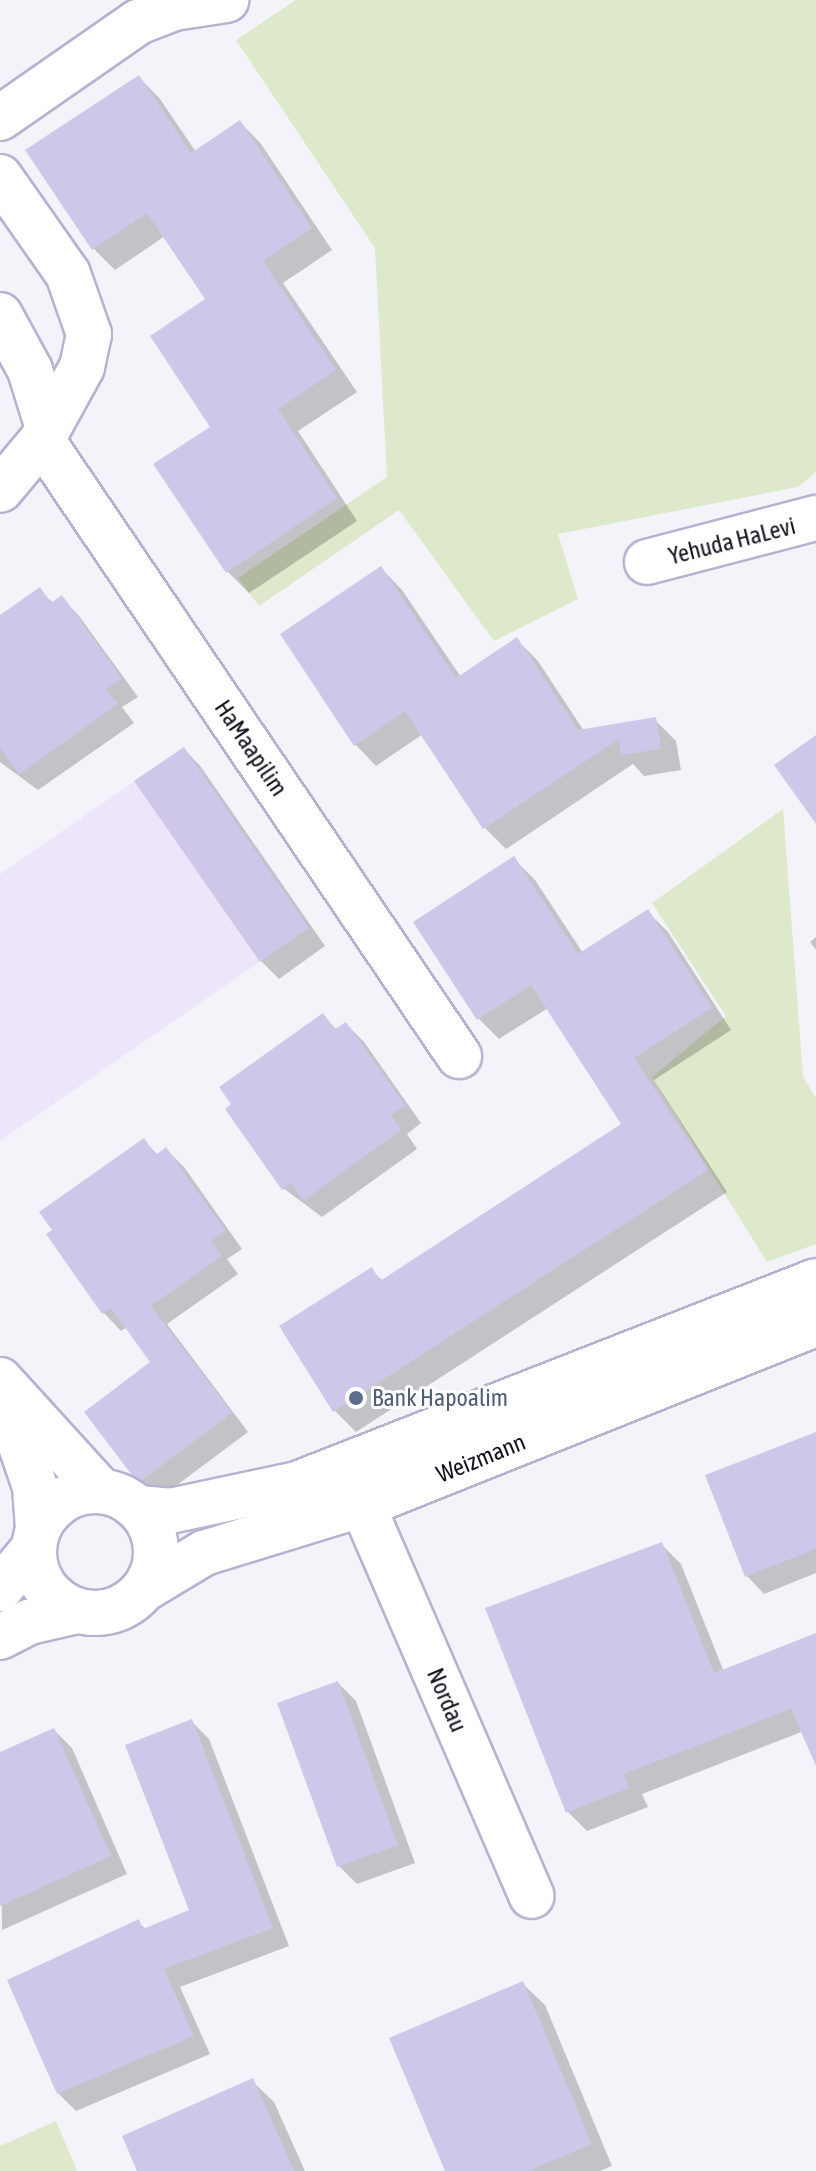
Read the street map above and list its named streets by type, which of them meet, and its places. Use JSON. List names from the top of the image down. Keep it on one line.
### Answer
{"streets":{"street":["Yehuda HaLevi","HaMaapilim","Weizmann","Nordau"]},"crossings":[["Weizmann","Nordau"]],"places":["Bank Hapoalim"]}
